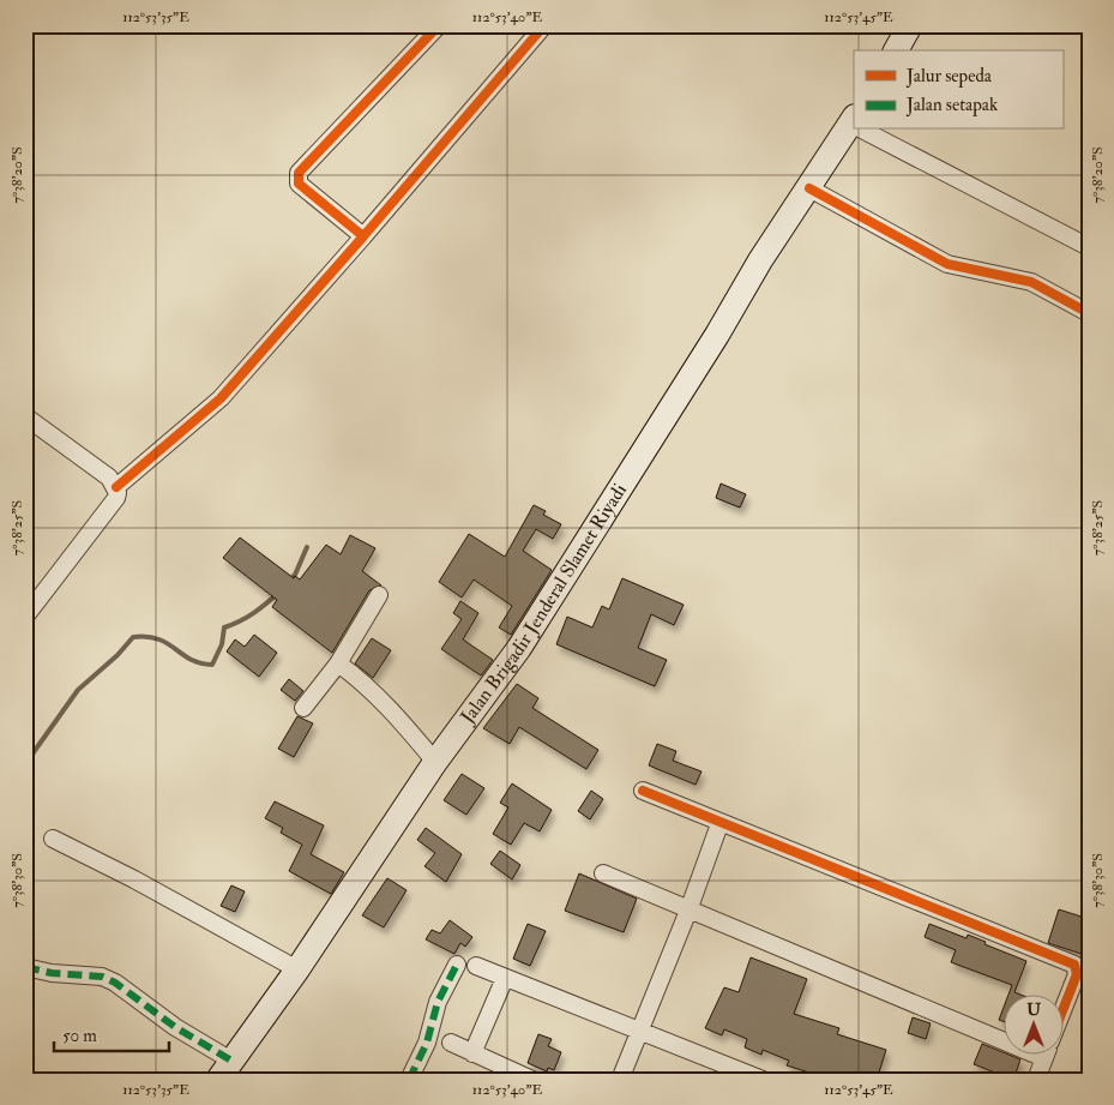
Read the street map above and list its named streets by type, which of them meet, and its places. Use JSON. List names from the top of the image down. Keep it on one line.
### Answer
{"streets":{"main road":["Jalan Brigadir Jenderal Slamet Riyadi"]},"legend":["Jalur sepeda","Jalan setapak"],"scale_bar":"50 m","north":"top","coordinates":["112°53'35\"E","112°53'40\"E","112°53'45\"E","7°38'20\"S","7°38'25\"S","7°38'30\"S"]}
